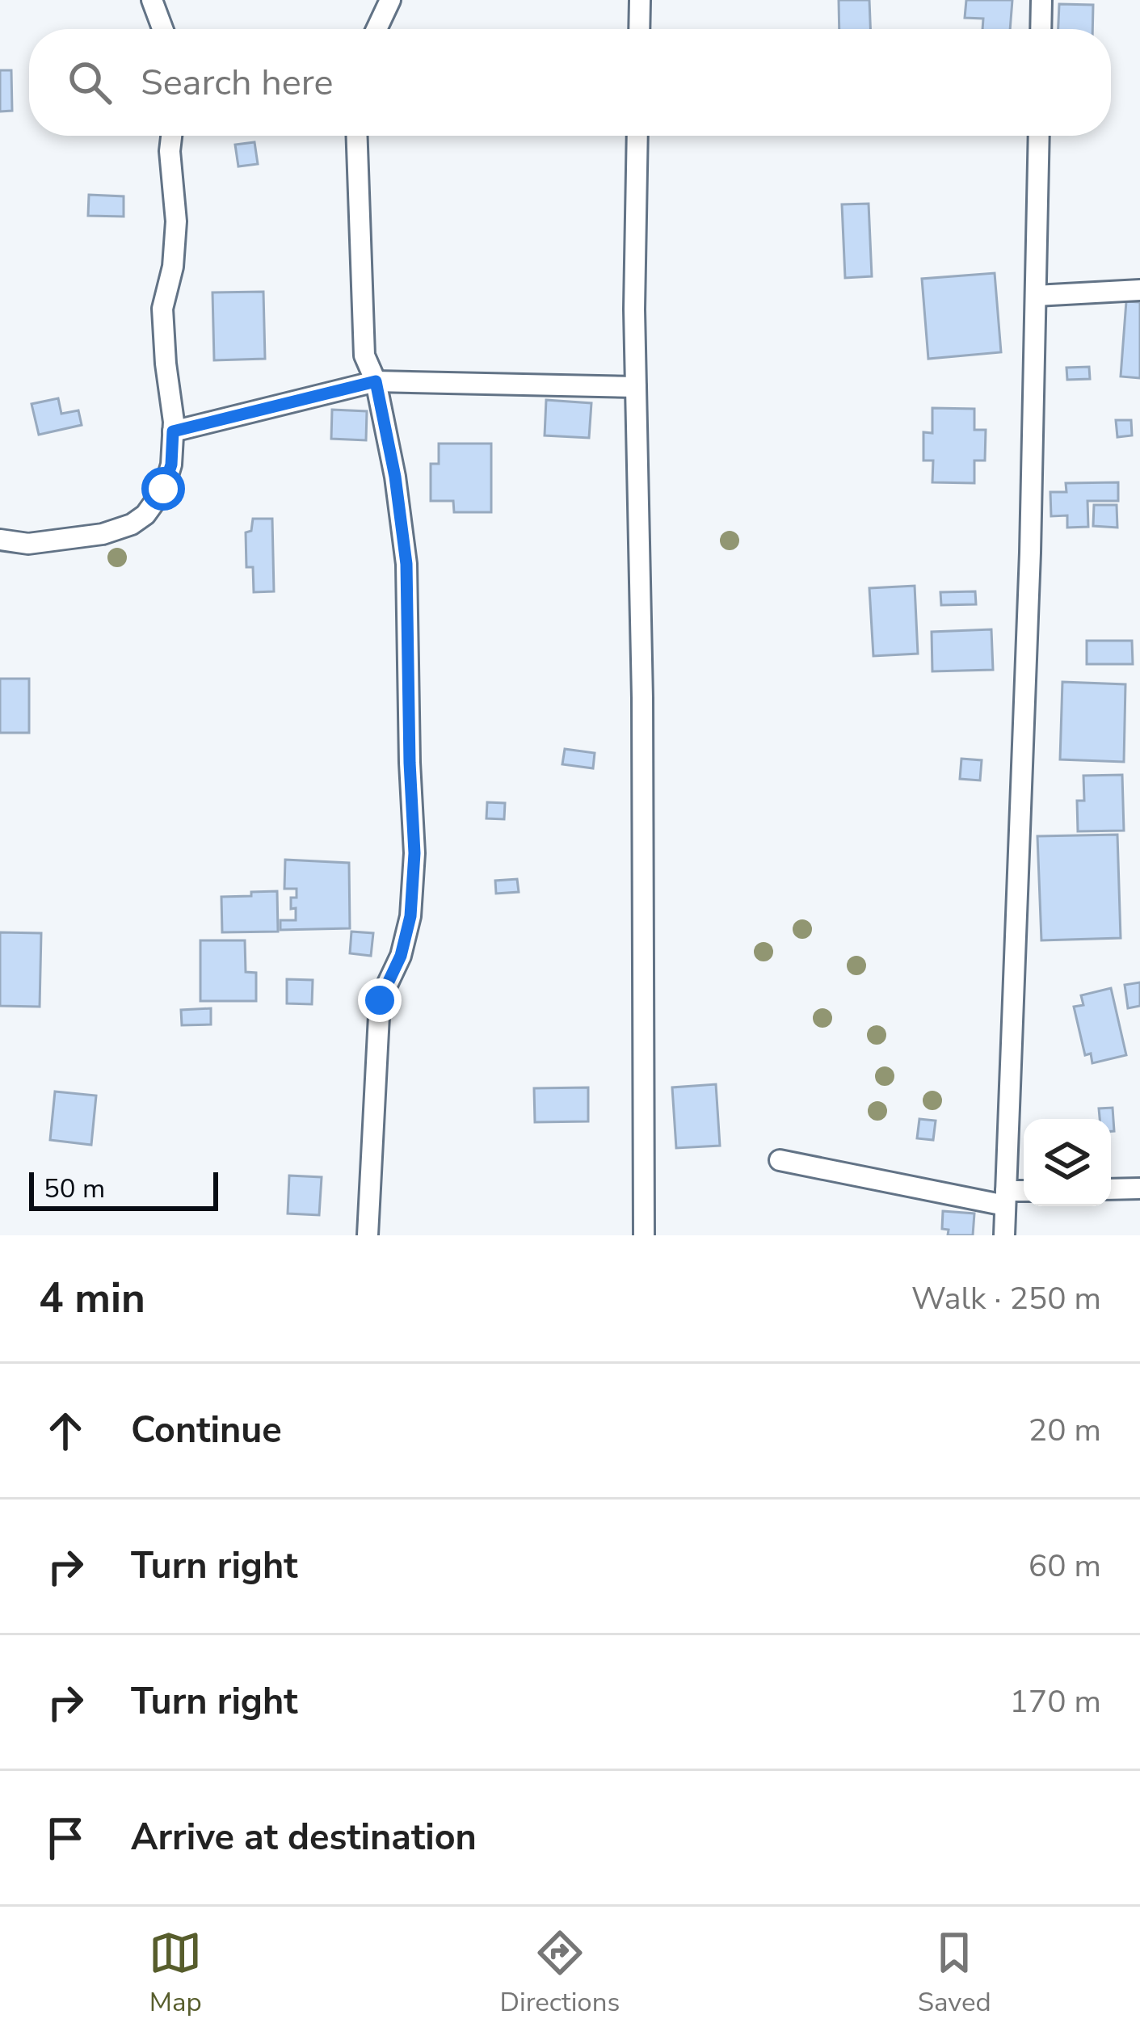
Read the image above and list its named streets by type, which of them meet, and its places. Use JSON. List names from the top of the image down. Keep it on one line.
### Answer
{"scale_bar":"50 m","page":{"search":"Search here","scale":"50 m","heading":["4 min","Walk · 250 m"],"list":[["Continue","20 m"],["Turn right","60 m"],["Turn right","170 m"],"Arrive at destination"],"nav":["Map","Directions","Saved"]}}
